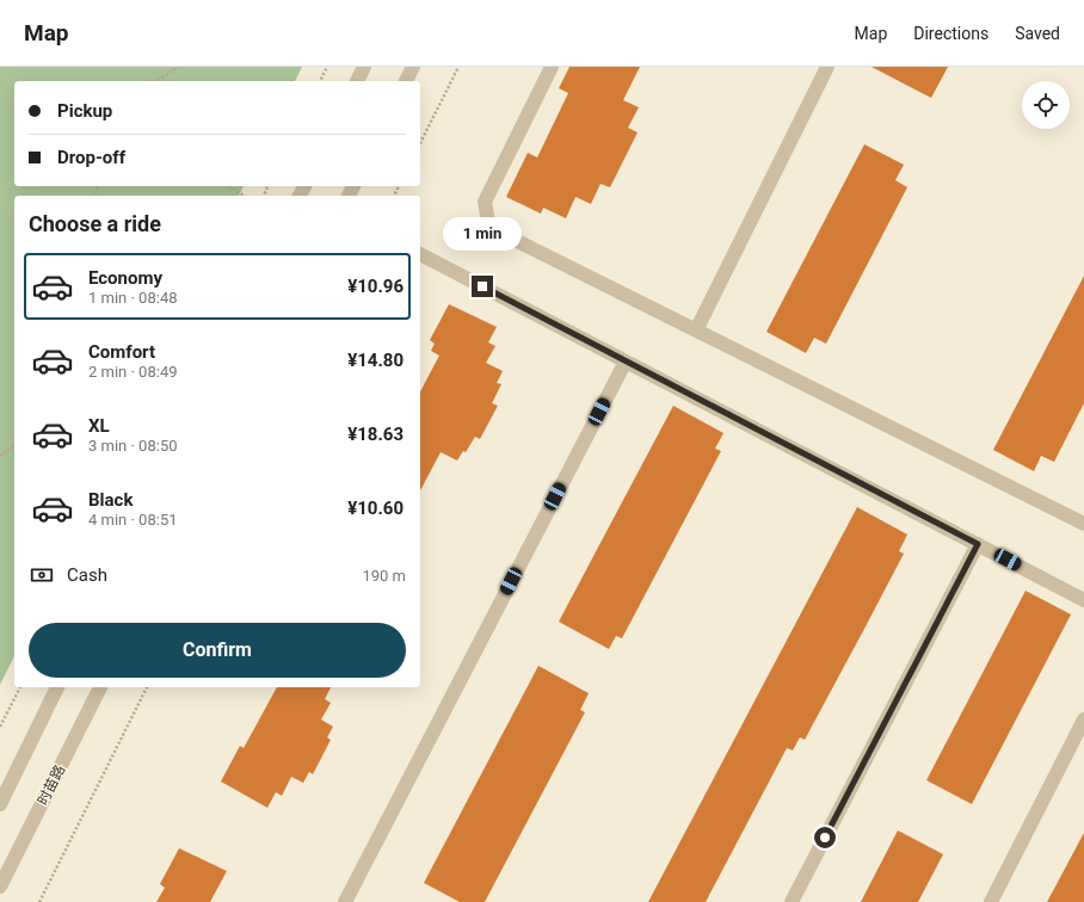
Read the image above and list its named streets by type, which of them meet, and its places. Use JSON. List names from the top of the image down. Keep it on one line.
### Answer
{"streets":{"street":["时苗路"]},"page":{"header":"Map","nav":["Map","Directions","Saved"],"banner":["Pickup","Drop-off"],"heading":"Choose a ride","bubble":"1 min","list":[{"name":"Economy","note":"1 min · 08:48","value":"¥10.96"},{"name":"Comfort","note":"2 min · 08:49","value":"¥14.80"},{"name":"XL","note":"3 min · 08:50","value":"¥18.63"},{"name":"Black","note":"4 min · 08:51","value":"¥10.60"}],"pay":["Cash","190 m"],"buttons":"Confirm"}}
